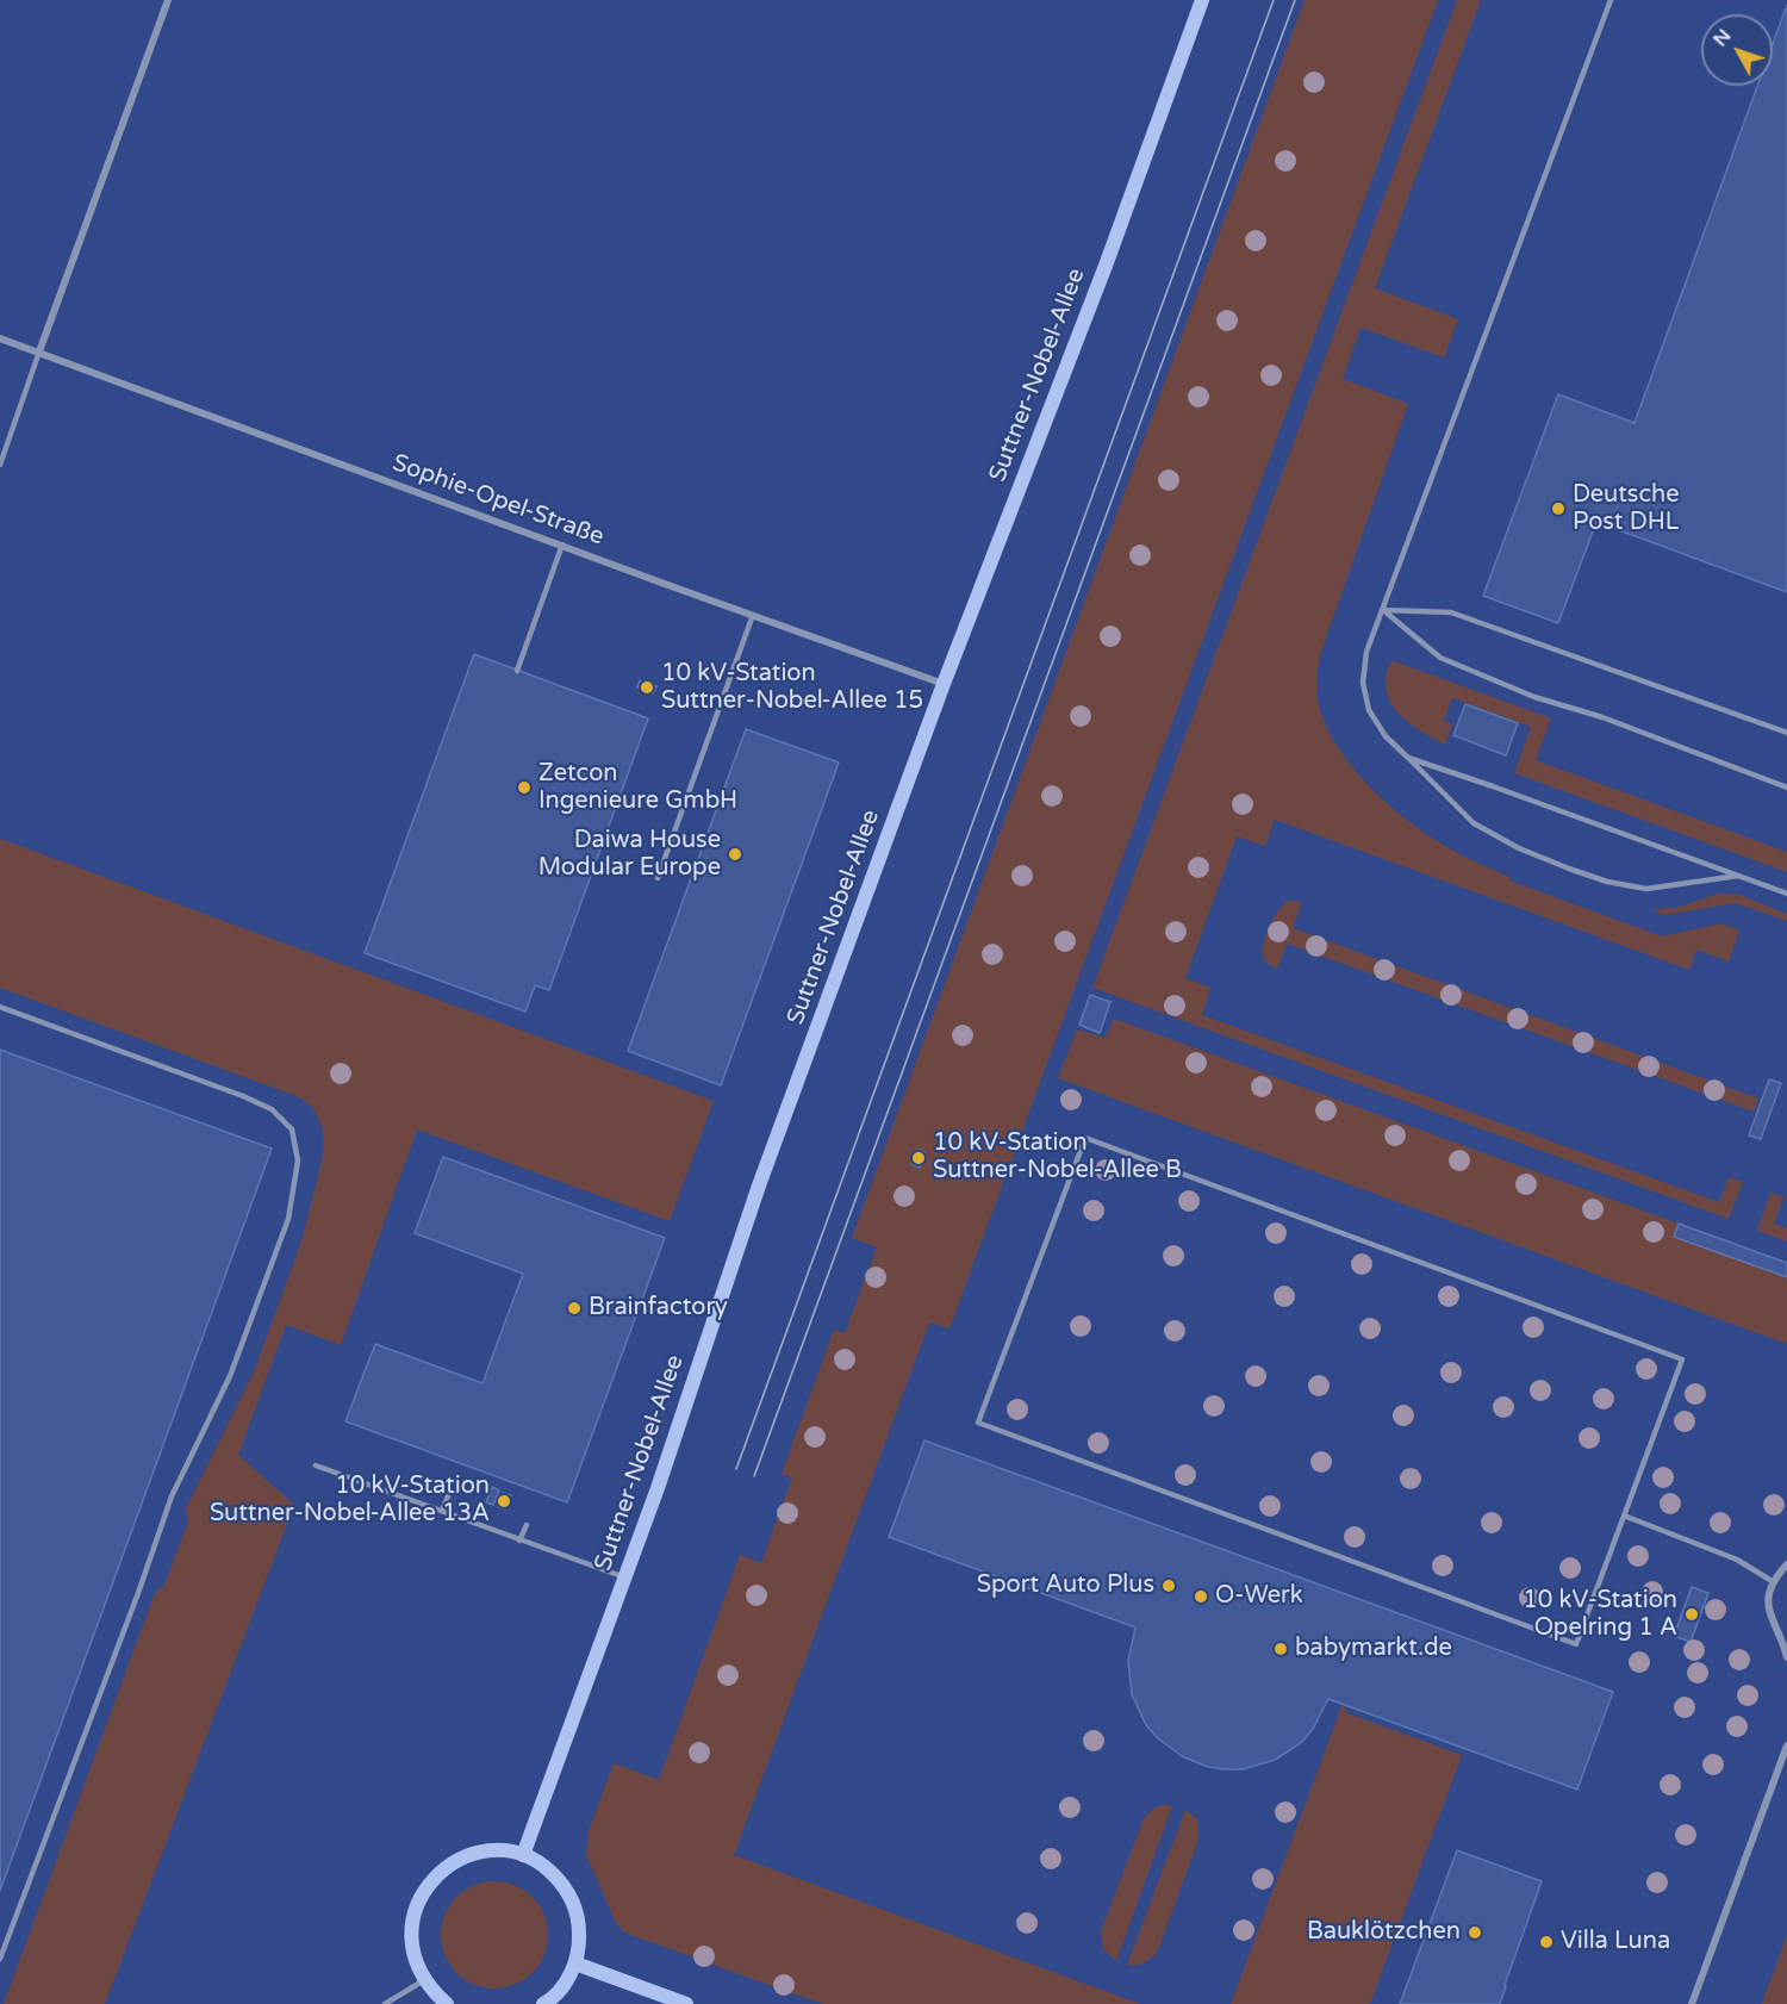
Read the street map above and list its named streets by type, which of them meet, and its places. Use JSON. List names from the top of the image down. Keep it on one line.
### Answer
{"streets":{"street":["Suttner-Nobel-Allee","Sophie-Opel-Straße"]},"crossings":[["Suttner-Nobel-Allee","Sophie-Opel-Straße"]],"places":["Deutsche Post DHL","10 kV-Station Suttner-Nobel-Allee 15","Zetcon Ingenieure GmbH","Daiwa House Modular Europe","10 kV-Station Suttner-Nobel-Allee B","Brainfactory","10 kV-Station Suttner-Nobel-Allee 13A","Sport Auto Plus","O-Werk","10 kV-Station Opelring 1 A","babymarkt.de","Bauklötzchen","Villa Luna"],"north":"top left"}
